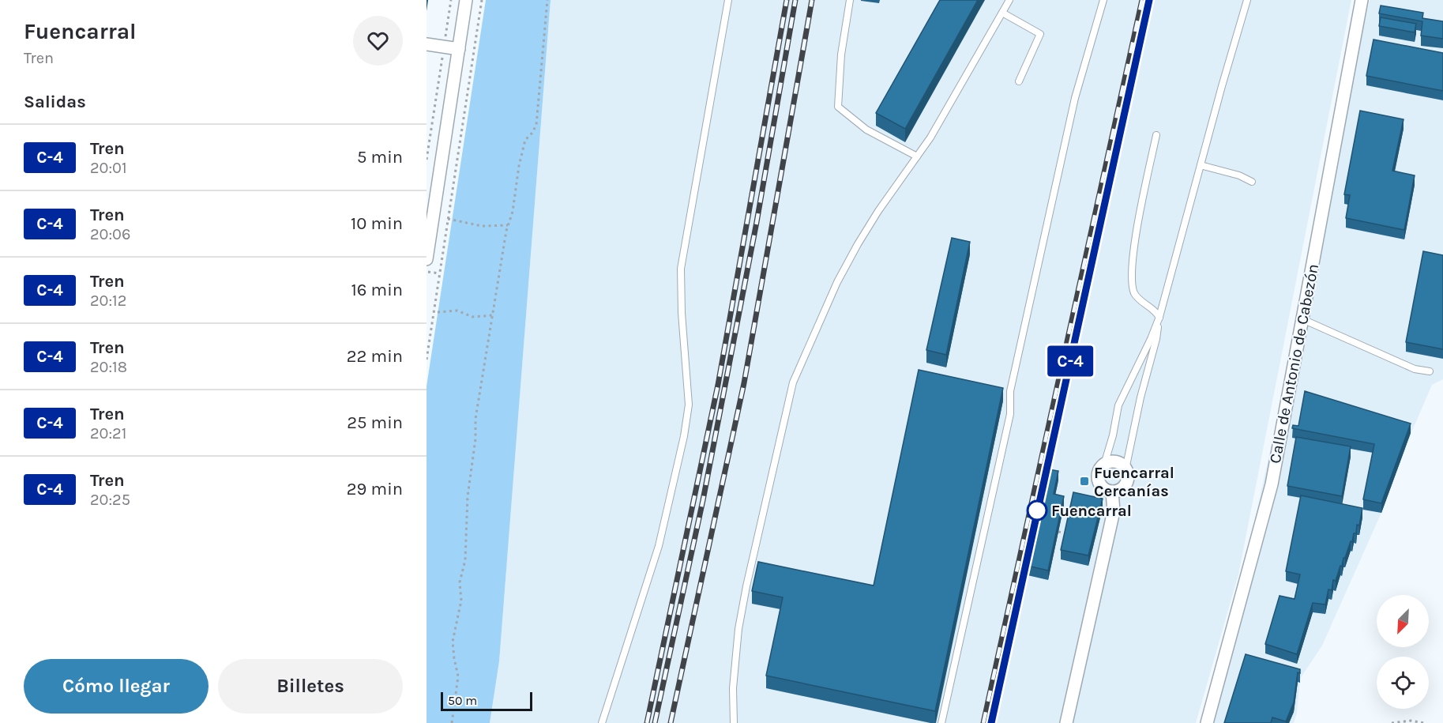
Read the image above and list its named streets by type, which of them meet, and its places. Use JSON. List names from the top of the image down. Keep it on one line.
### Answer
{"streets":{"street":["Calle de Antonio de Cabezón"]},"places":{"transit":["Fuencarral Cercanías"],"other":["Fuencarral"]},"scale_bar":"50 m","north":"bottom left","page":{"heading":[["Fuencarral","Tren"],"Salidas"],"on_map":"C-4","list":[{"mark":"C-4","name":"Tren","note":"20:01","value":"5 min"},{"mark":"C-4","name":"Tren","note":"20:06","value":"10 min"},{"mark":"C-4","name":"Tren","note":"20:12","value":"16 min"},{"mark":"C-4","name":"Tren","note":"20:18","value":"22 min"},{"mark":"C-4","name":"Tren","note":"20:21","value":"25 min"},{"mark":"C-4","name":"Tren","note":"20:25","value":"29 min"}],"buttons":["Cómo llegar","Billetes"],"scale":"50 m"}}
